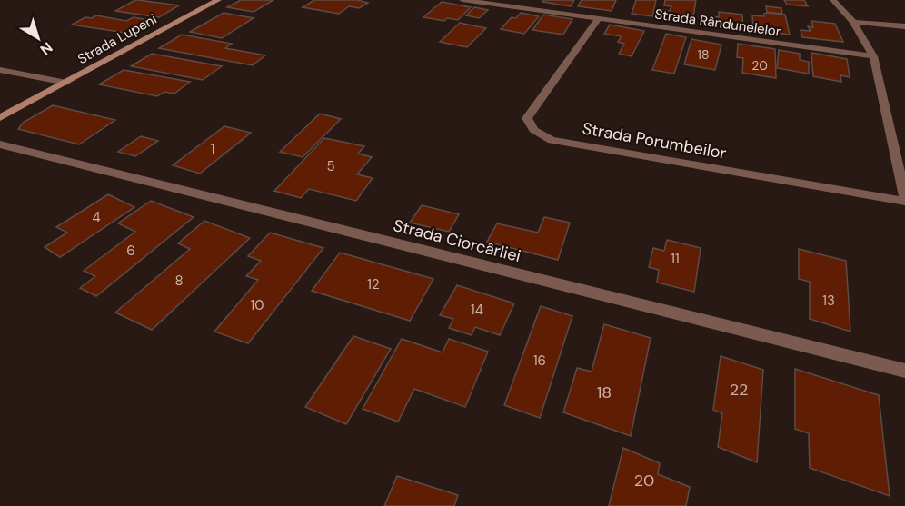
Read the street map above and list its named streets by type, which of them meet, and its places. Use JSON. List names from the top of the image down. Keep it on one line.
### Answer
{"streets":{"street":["Strada Rândunelelor","Strada Lupeni","Strada Porumbeilor","Strada Ciorcârliei"]},"crossings":[["Strada Rândunelelor","Strada Porumbeilor"]],"house_numbers":["18","20","1","5","4","6","11","8","12","13","10","14","16","22","18","20"],"north":"bottom right"}
